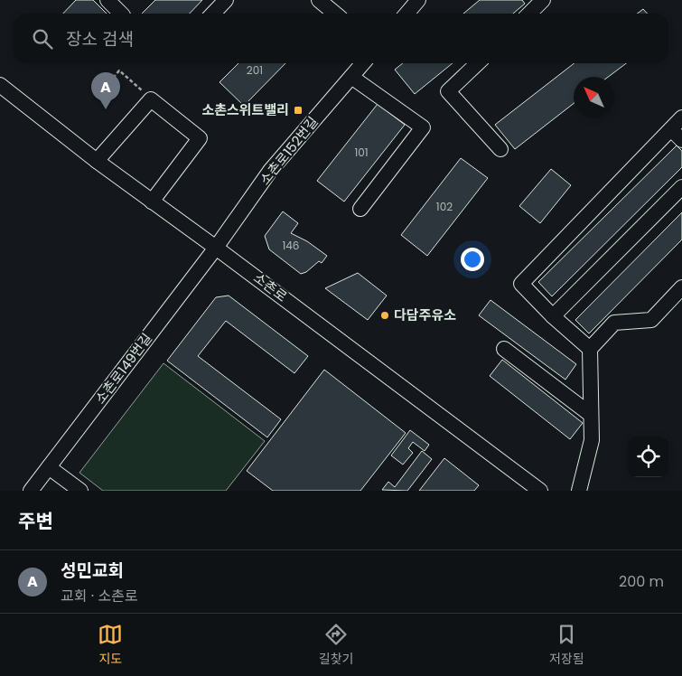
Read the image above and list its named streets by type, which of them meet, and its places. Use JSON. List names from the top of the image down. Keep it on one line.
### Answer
{"streets":{"street":["소촌로152번길","소촌로","소촌로149번길"]},"crossings":[["소촌로152번길","소촌로"],["소촌로152번길","소촌로149번길"],["소촌로","소촌로149번길"]],"places":{"transit":["소촌스위트밸리"],"other":["다담주유소"]},"house_numbers":["201","101","102","146"],"north":"top left","page":{"search":"장소 검색","pins":"A","heading":"주변","list":[{"mark":"A","name":"성민교회","note":"교회 · 소촌로","value":"200 m"}],"nav":["지도","길찾기","저장됨"]}}
